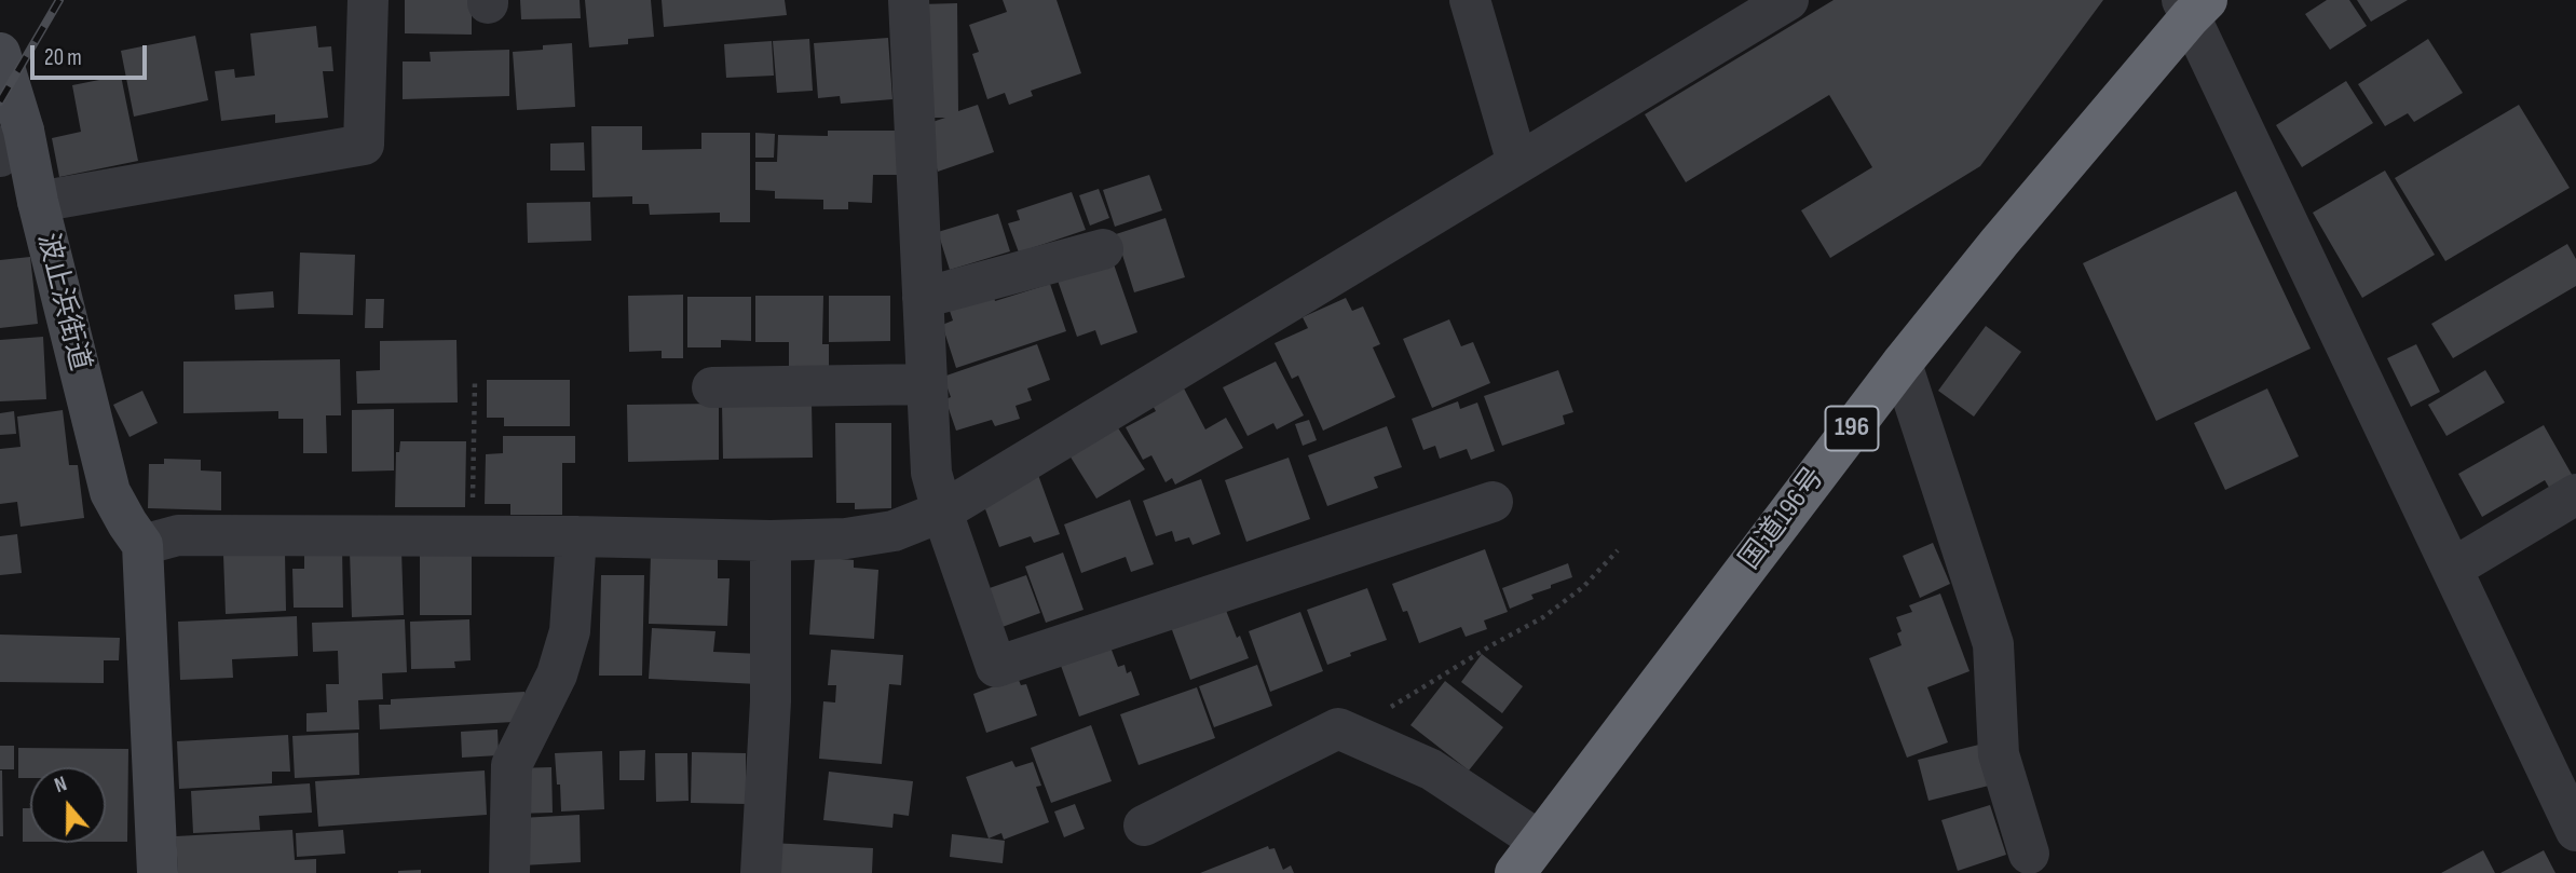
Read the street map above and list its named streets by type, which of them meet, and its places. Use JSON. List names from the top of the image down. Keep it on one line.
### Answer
{"streets":{"highway":["196","国道196号"],"street":["波止浜街道"]},"scale_bar":"20 m","north":"top"}
